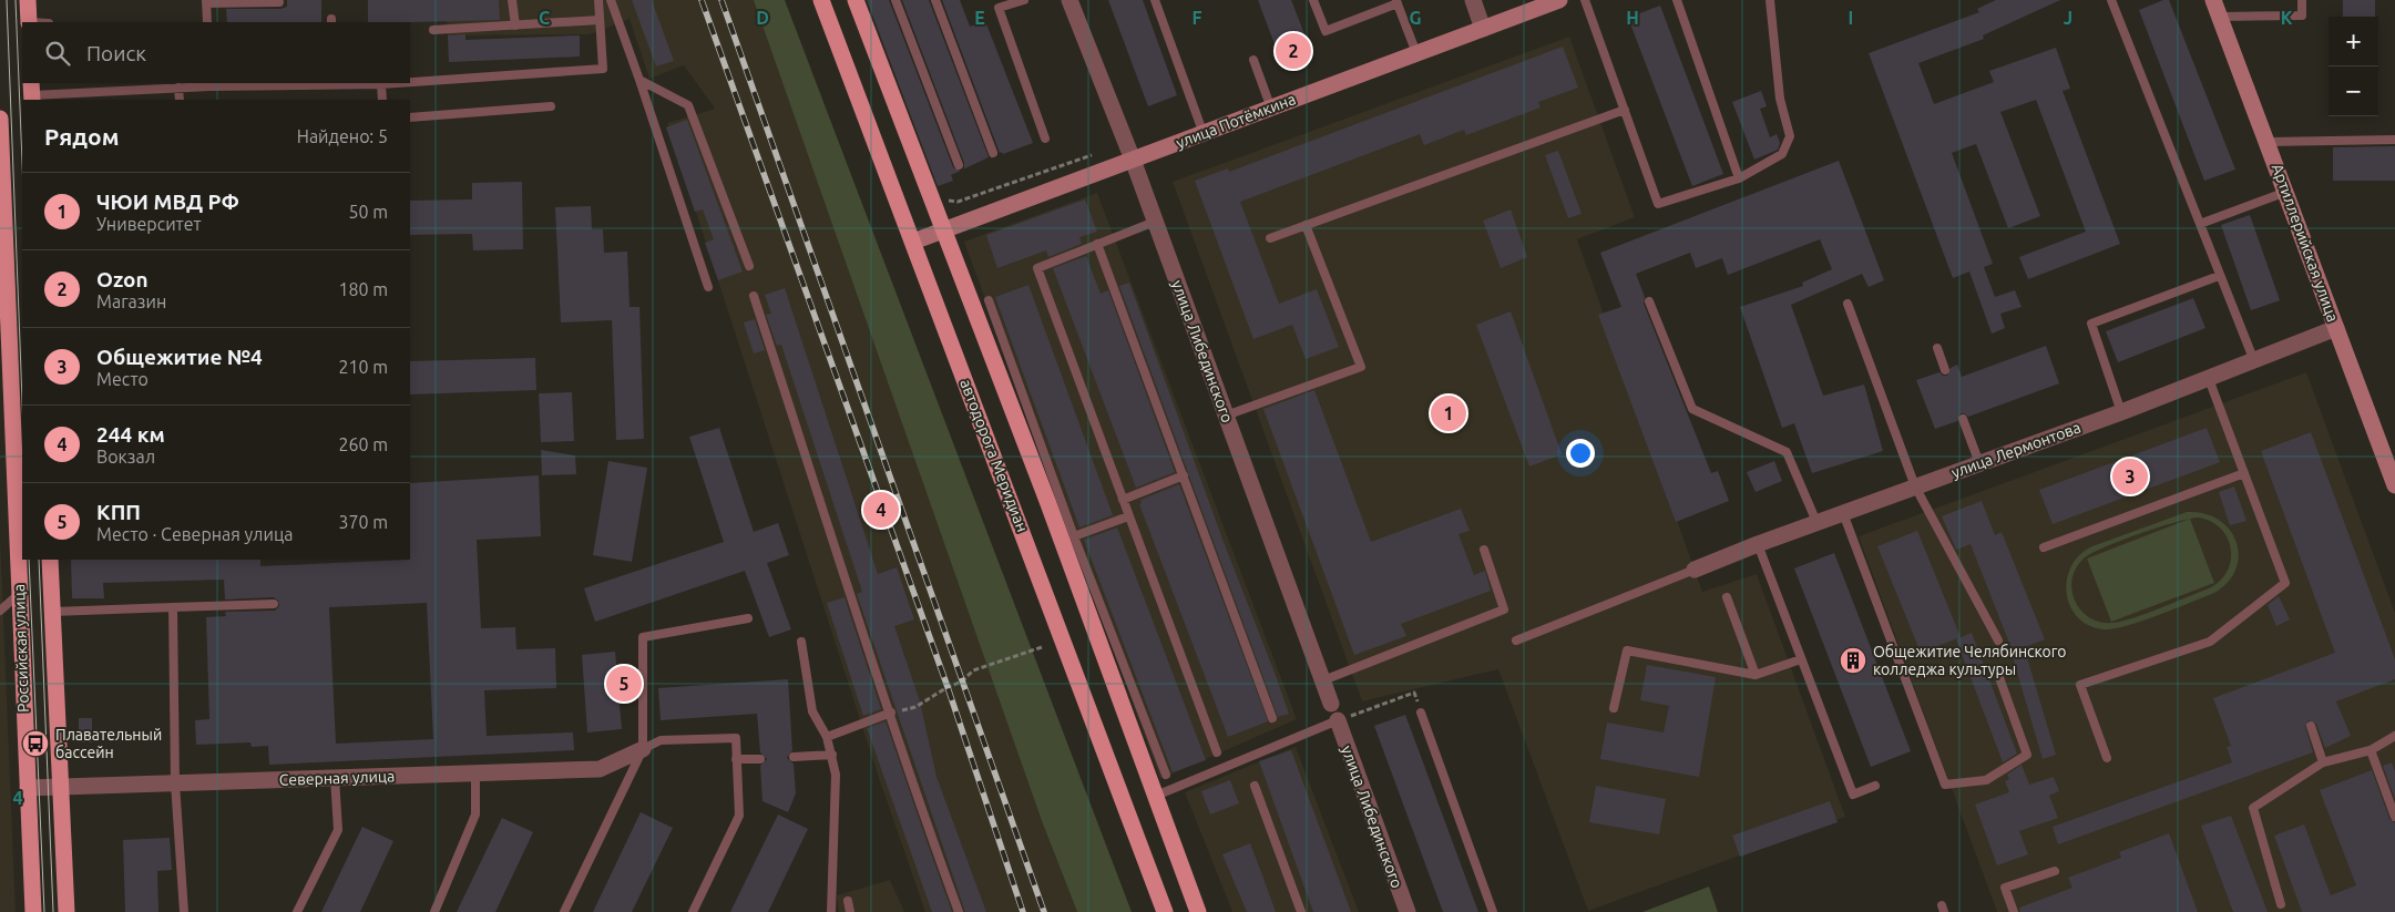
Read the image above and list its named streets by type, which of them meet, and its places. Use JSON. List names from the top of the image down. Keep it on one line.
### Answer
{"streets":{"main road":["автодорога Меридиан","Российская улица"],"street":["улица Потёмкина","Артиллерийская улица","улица Либединского","улица Лермонтова","Северная улица"]},"crossings":[["улица Потёмкина","улица Либединского"],["улица Потёмкина","автодорога Меридиан"],["Артиллерийская улица","улица Лермонтова"],["Российская улица","Северная улица"]],"places":{"building":["Общежитие Челябинского колледжа культуры"],"bus stop":["Плавательный бассейн"]},"page":{"map_buttons":["+","−"],"search":"Поиск","pins":["2","1","3","4","5"],"heading":["Рядом","Найдено: 5"],"list":[{"mark":"1","name":"ЧЮИ МВД РФ","note":"Университет","value":"50 m"},{"mark":"2","name":"Ozon","note":"Магазин","value":"180 m"},{"mark":"3","name":"Общежитие №4","note":"Место","value":"210 m"},{"mark":"4","name":"244 км","note":"Вокзал","value":"260 m"},{"mark":"5","name":"КПП","note":"Место · Северная улица","value":"370 m"}]},"grid":{"columns":["C","D","E","F","G","H","I","J","K"],"rows":["4"]}}
